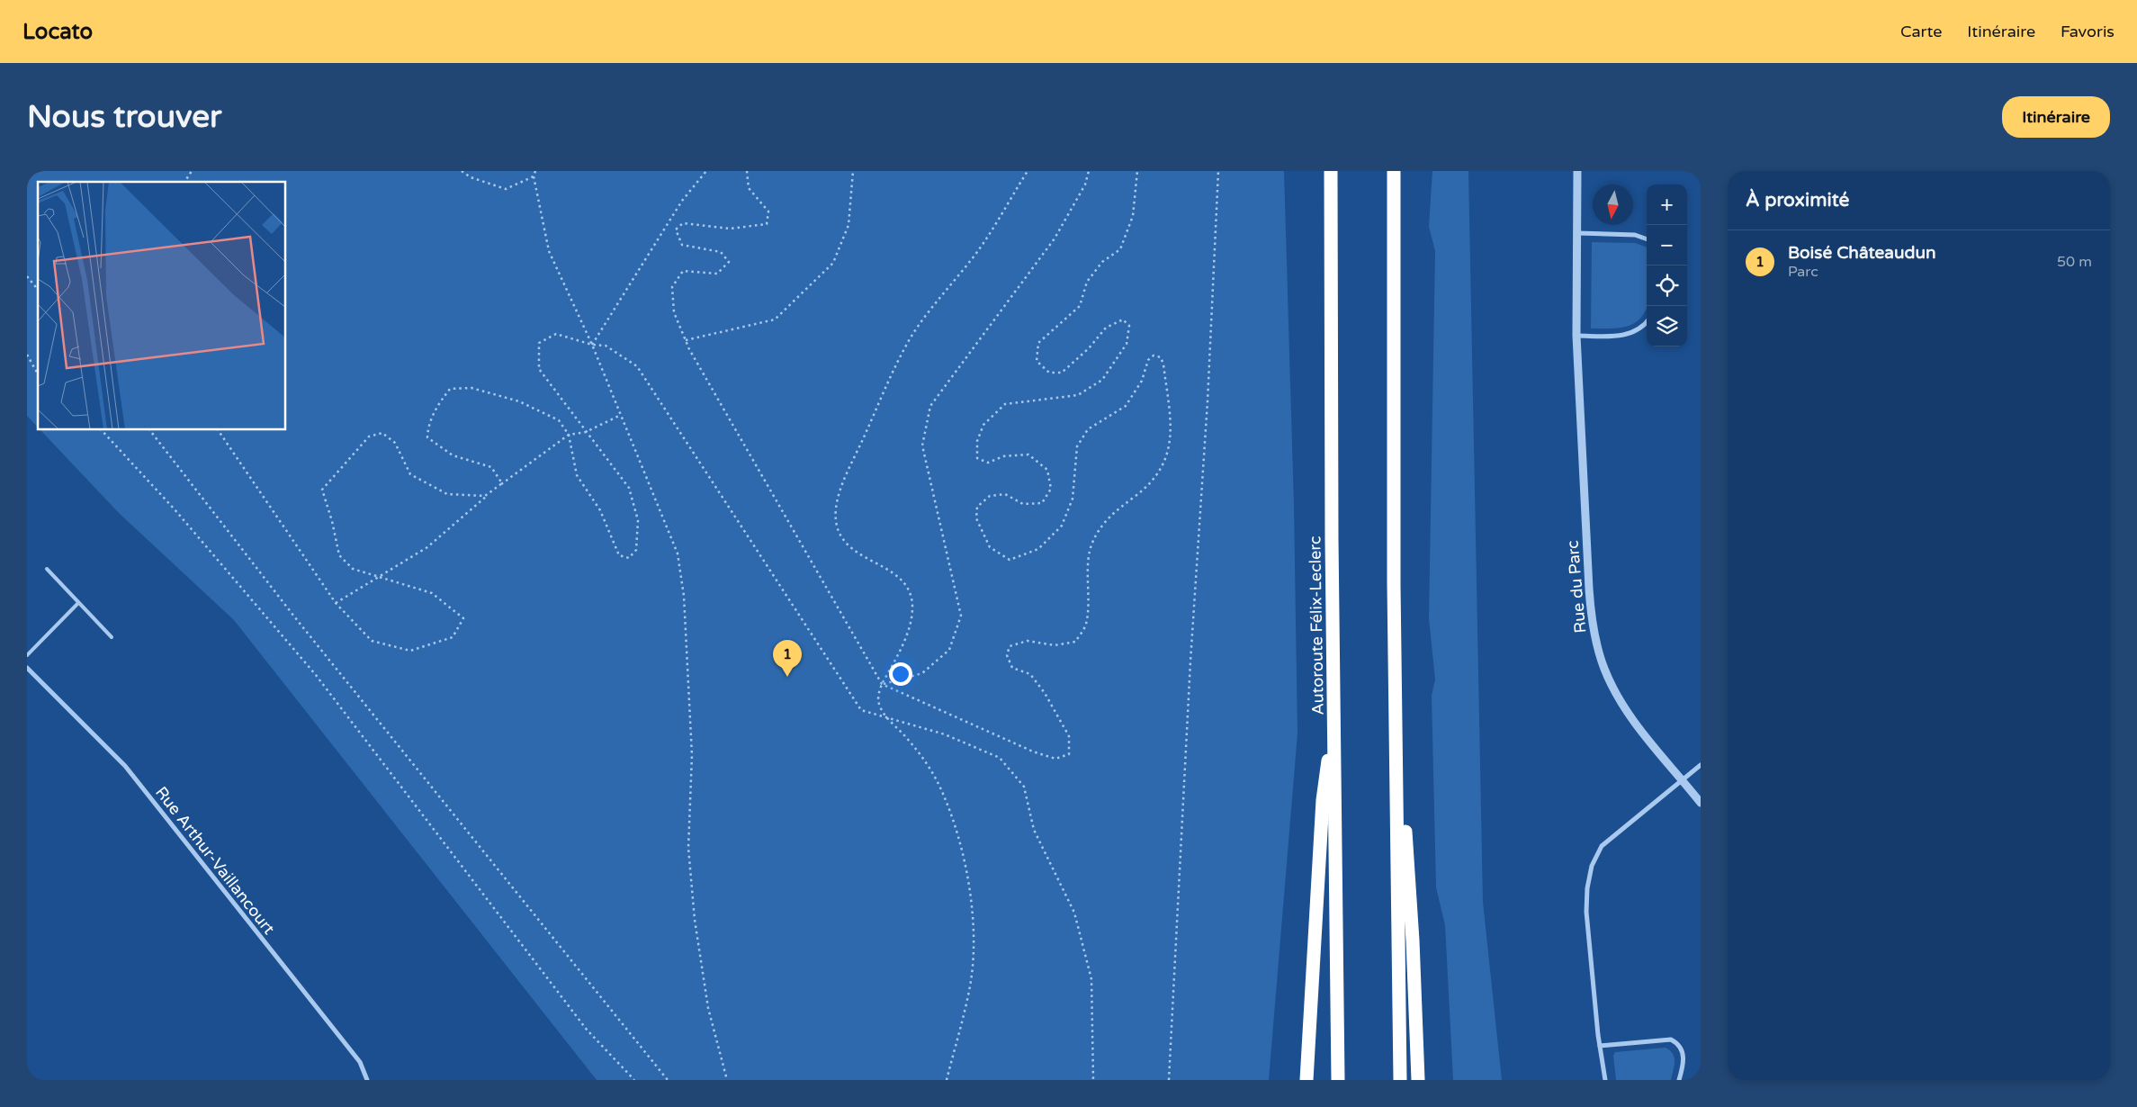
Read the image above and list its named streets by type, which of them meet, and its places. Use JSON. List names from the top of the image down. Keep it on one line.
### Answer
{"streets":{"highway":["Autoroute Félix-Leclerc"],"street":["Rue du Parc","Rue Arthur-Vaillancourt"]},"north":"bottom","page":{"header":"Locato","nav":["Carte","Itinéraire","Favoris"],"buttons":"Itinéraire","title":"Nous trouver","heading":"À proximité","map_buttons":["+","−"],"list":[{"mark":"1","name":"Boisé Châteaudun","note":"Parc","value":"50 m"}],"pins":"1"}}
